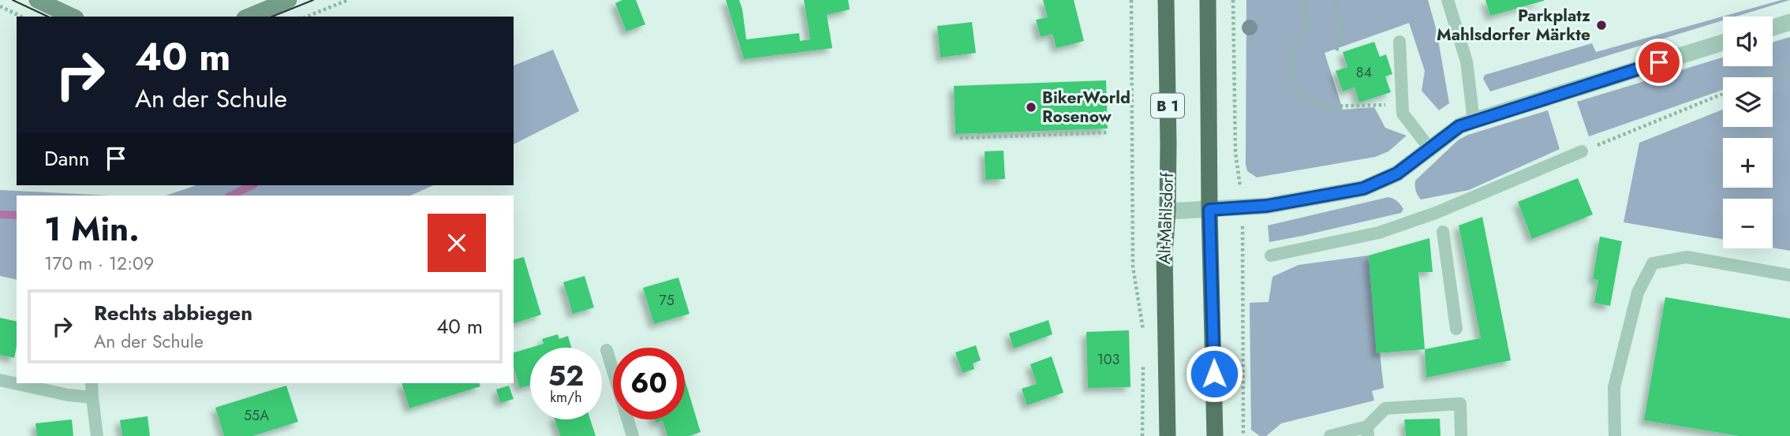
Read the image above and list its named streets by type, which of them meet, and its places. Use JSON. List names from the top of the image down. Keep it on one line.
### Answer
{"streets":{"main road":["B 1","Alt-Mahlsdorf"]},"places":["Parkplatz Mahlsdorfer Märkte","BikerWorld Rosenow"],"house_numbers":["84","75","103","55A"],"page":{"map_buttons":["+","−"],"turn":["40 m","An der Schule"],"then":"Dann","heading":["1 Min.","170 m · 12:09"],"list":[{"name":"Rechts abbiegen","note":"An der Schule","value":"40 m"}],"speed":"52 km/h","limit":"60"}}
